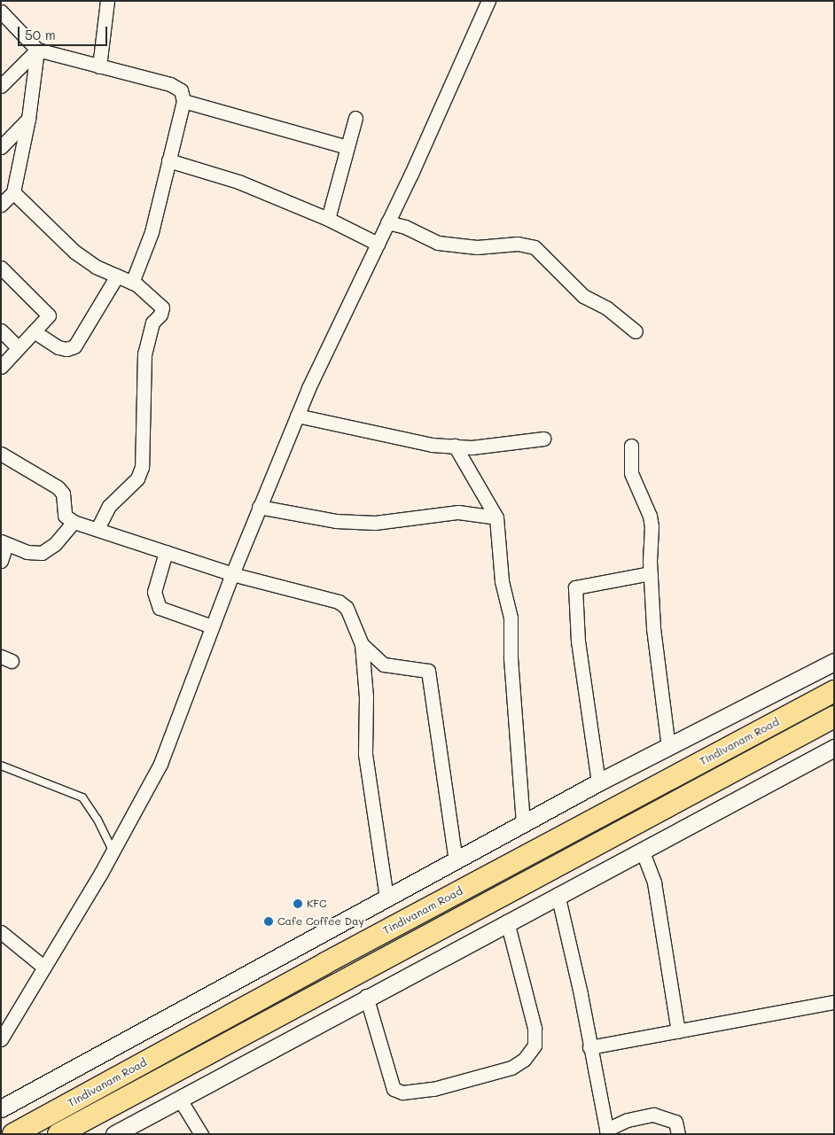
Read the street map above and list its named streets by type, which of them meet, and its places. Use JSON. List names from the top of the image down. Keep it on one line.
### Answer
{"streets":{"highway":["Tindivanam Road"]},"places":["KFC","Cafe Coffee Day"],"scale_bar":"50 m"}
